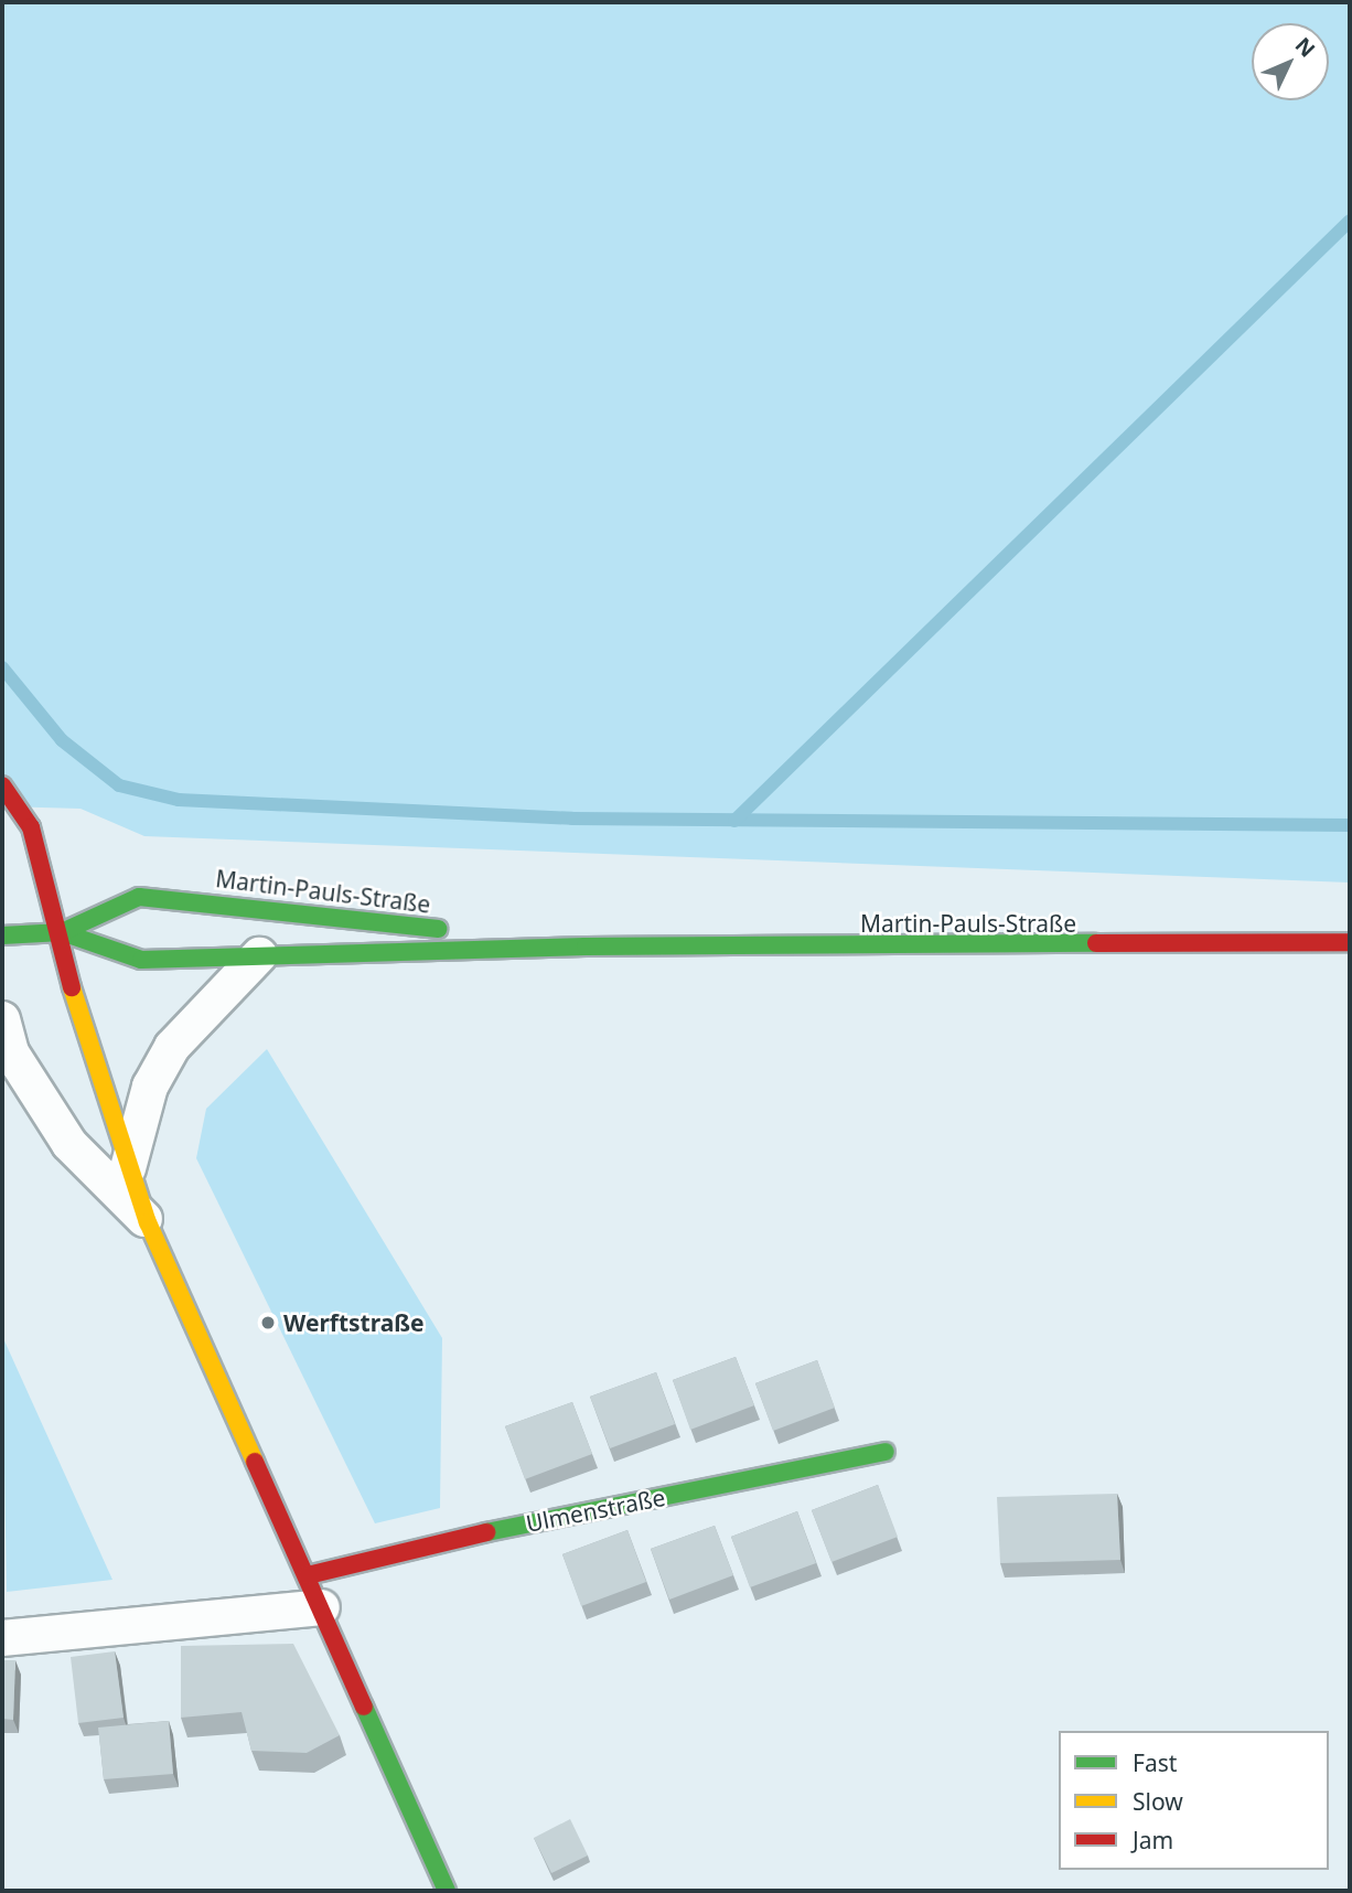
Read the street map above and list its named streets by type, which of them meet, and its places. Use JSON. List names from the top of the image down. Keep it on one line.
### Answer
{"streets":{"street":["Martin-Pauls-Straße","Ulmenstraße"]},"places":["Werftstraße"],"legend":["Fast","Slow","Jam"],"north":"top right"}
